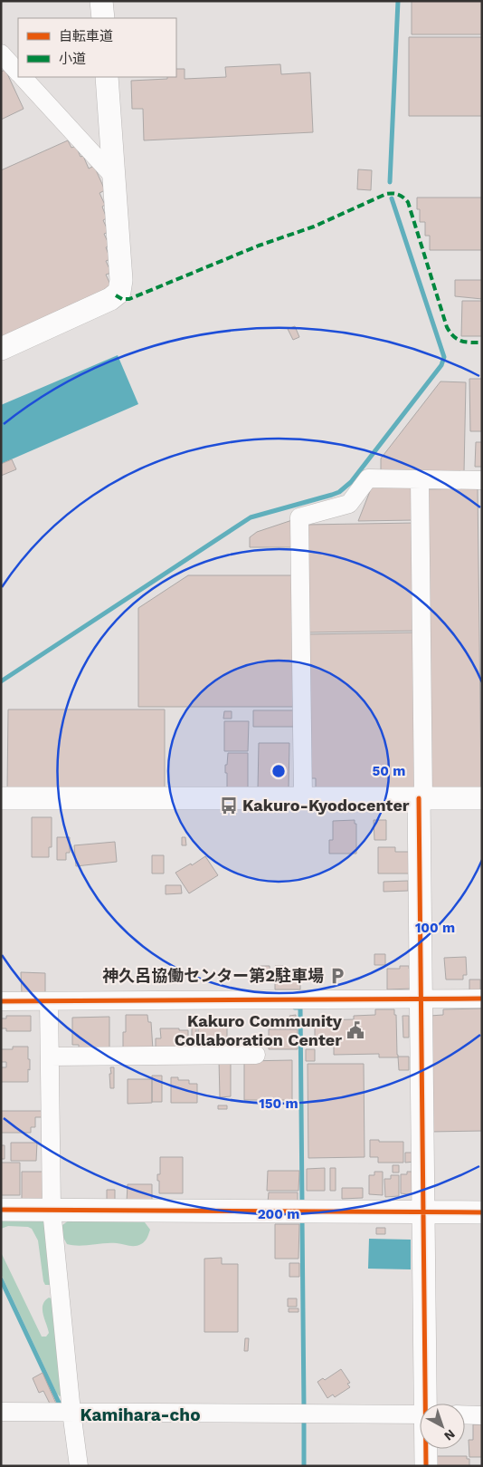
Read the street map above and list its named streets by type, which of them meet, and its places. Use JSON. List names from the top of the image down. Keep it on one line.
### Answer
{"districts":["Kamihara-cho"],"places":{"bus stop":["Kakuro-Kyodocenter"],"parking":["神久呂協働センター第2駐車場"],"public building":["Kakuro Community Collaboration Center"]},"legend":["自転車道","小道"],"north":"bottom right","rings":["50 m","100 m","150 m","200 m"]}
